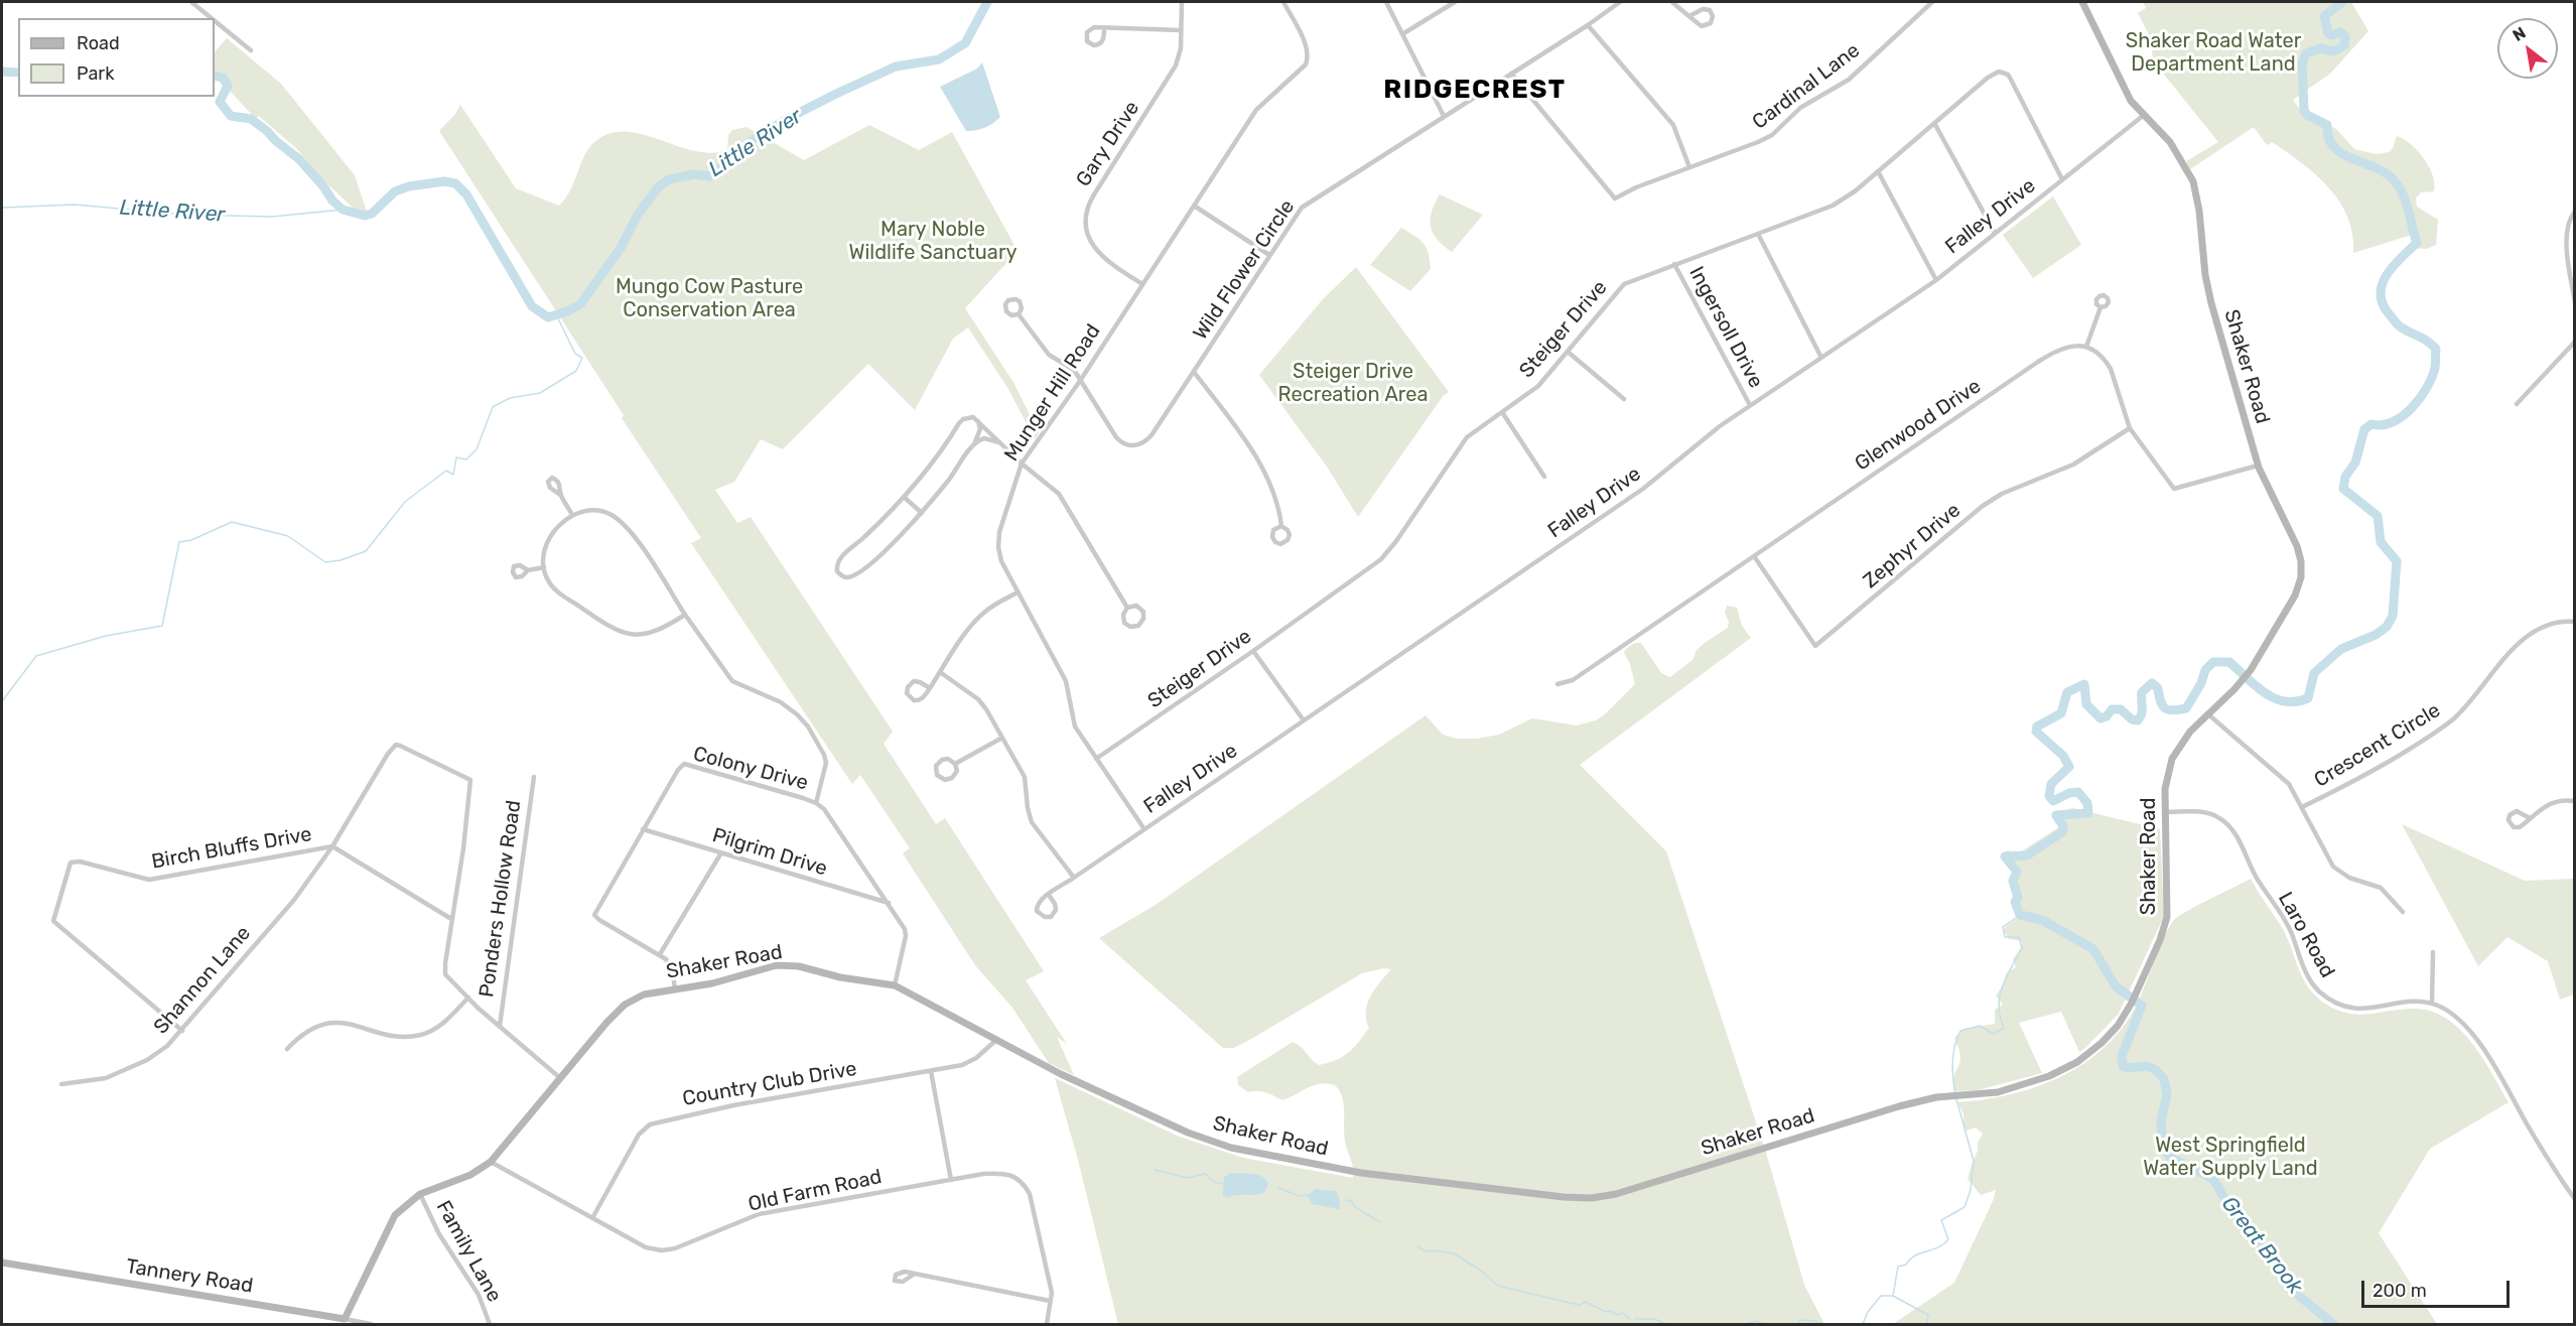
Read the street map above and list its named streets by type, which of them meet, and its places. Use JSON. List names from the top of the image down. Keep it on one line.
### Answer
{"streets":{"street":["Cardinal Lane","Gary Drive","Falley Drive","Wild Flower Circle","Ingersoll Drive","Steiger Drive","Shaker Road","Munger Hill Road","Glenwood Drive","Zephyr Drive","Crescent Circle","Colony Drive","Birch Bluffs Drive","Pilgrim Drive","Ponders Hollow Road","Laro Road","Shannon Lane","Country Club Drive","Old Farm Road","Family Lane","Tannery Road"]},"crossings":[["Cardinal Lane","Wild Flower Circle"],["Gary Drive","Munger Hill Road"],["Falley Drive","Ingersoll Drive"],["Falley Drive","Steiger Drive"],["Falley Drive","Shaker Road"],["Falley Drive","Munger Hill Road"],["Wild Flower Circle","Munger Hill Road"],["Ingersoll Drive","Steiger Drive"],["Steiger Drive","Munger Hill Road"],["Shaker Road","Colony Drive"],["Shaker Road","Birch Bluffs Drive"],["Shaker Road","Laro Road"],["Shaker Road","Country Club Drive"],["Shaker Road","Old Farm Road"],["Shaker Road","Family Lane"],["Shaker Road","Tannery Road"],["Glenwood Drive","Zephyr Drive"],["Colony Drive","Pilgrim Drive"],["Birch Bluffs Drive","Ponders Hollow Road"],["Birch Bluffs Drive","Shannon Lane"],["Country Club Drive","Old Farm Road"]],"districts":["RIDGECREST"],"water":["Little River","Great Brook"],"parks":["Shaker Road Water Department Land","Mary Noble Wildlife Sanctuary","Mungo Cow Pasture Conservation Area","Steiger Drive Recreation Area","West Springfield Water Supply Land"],"legend":["Road","Park"],"scale_bar":"200 m","north":"top left"}
